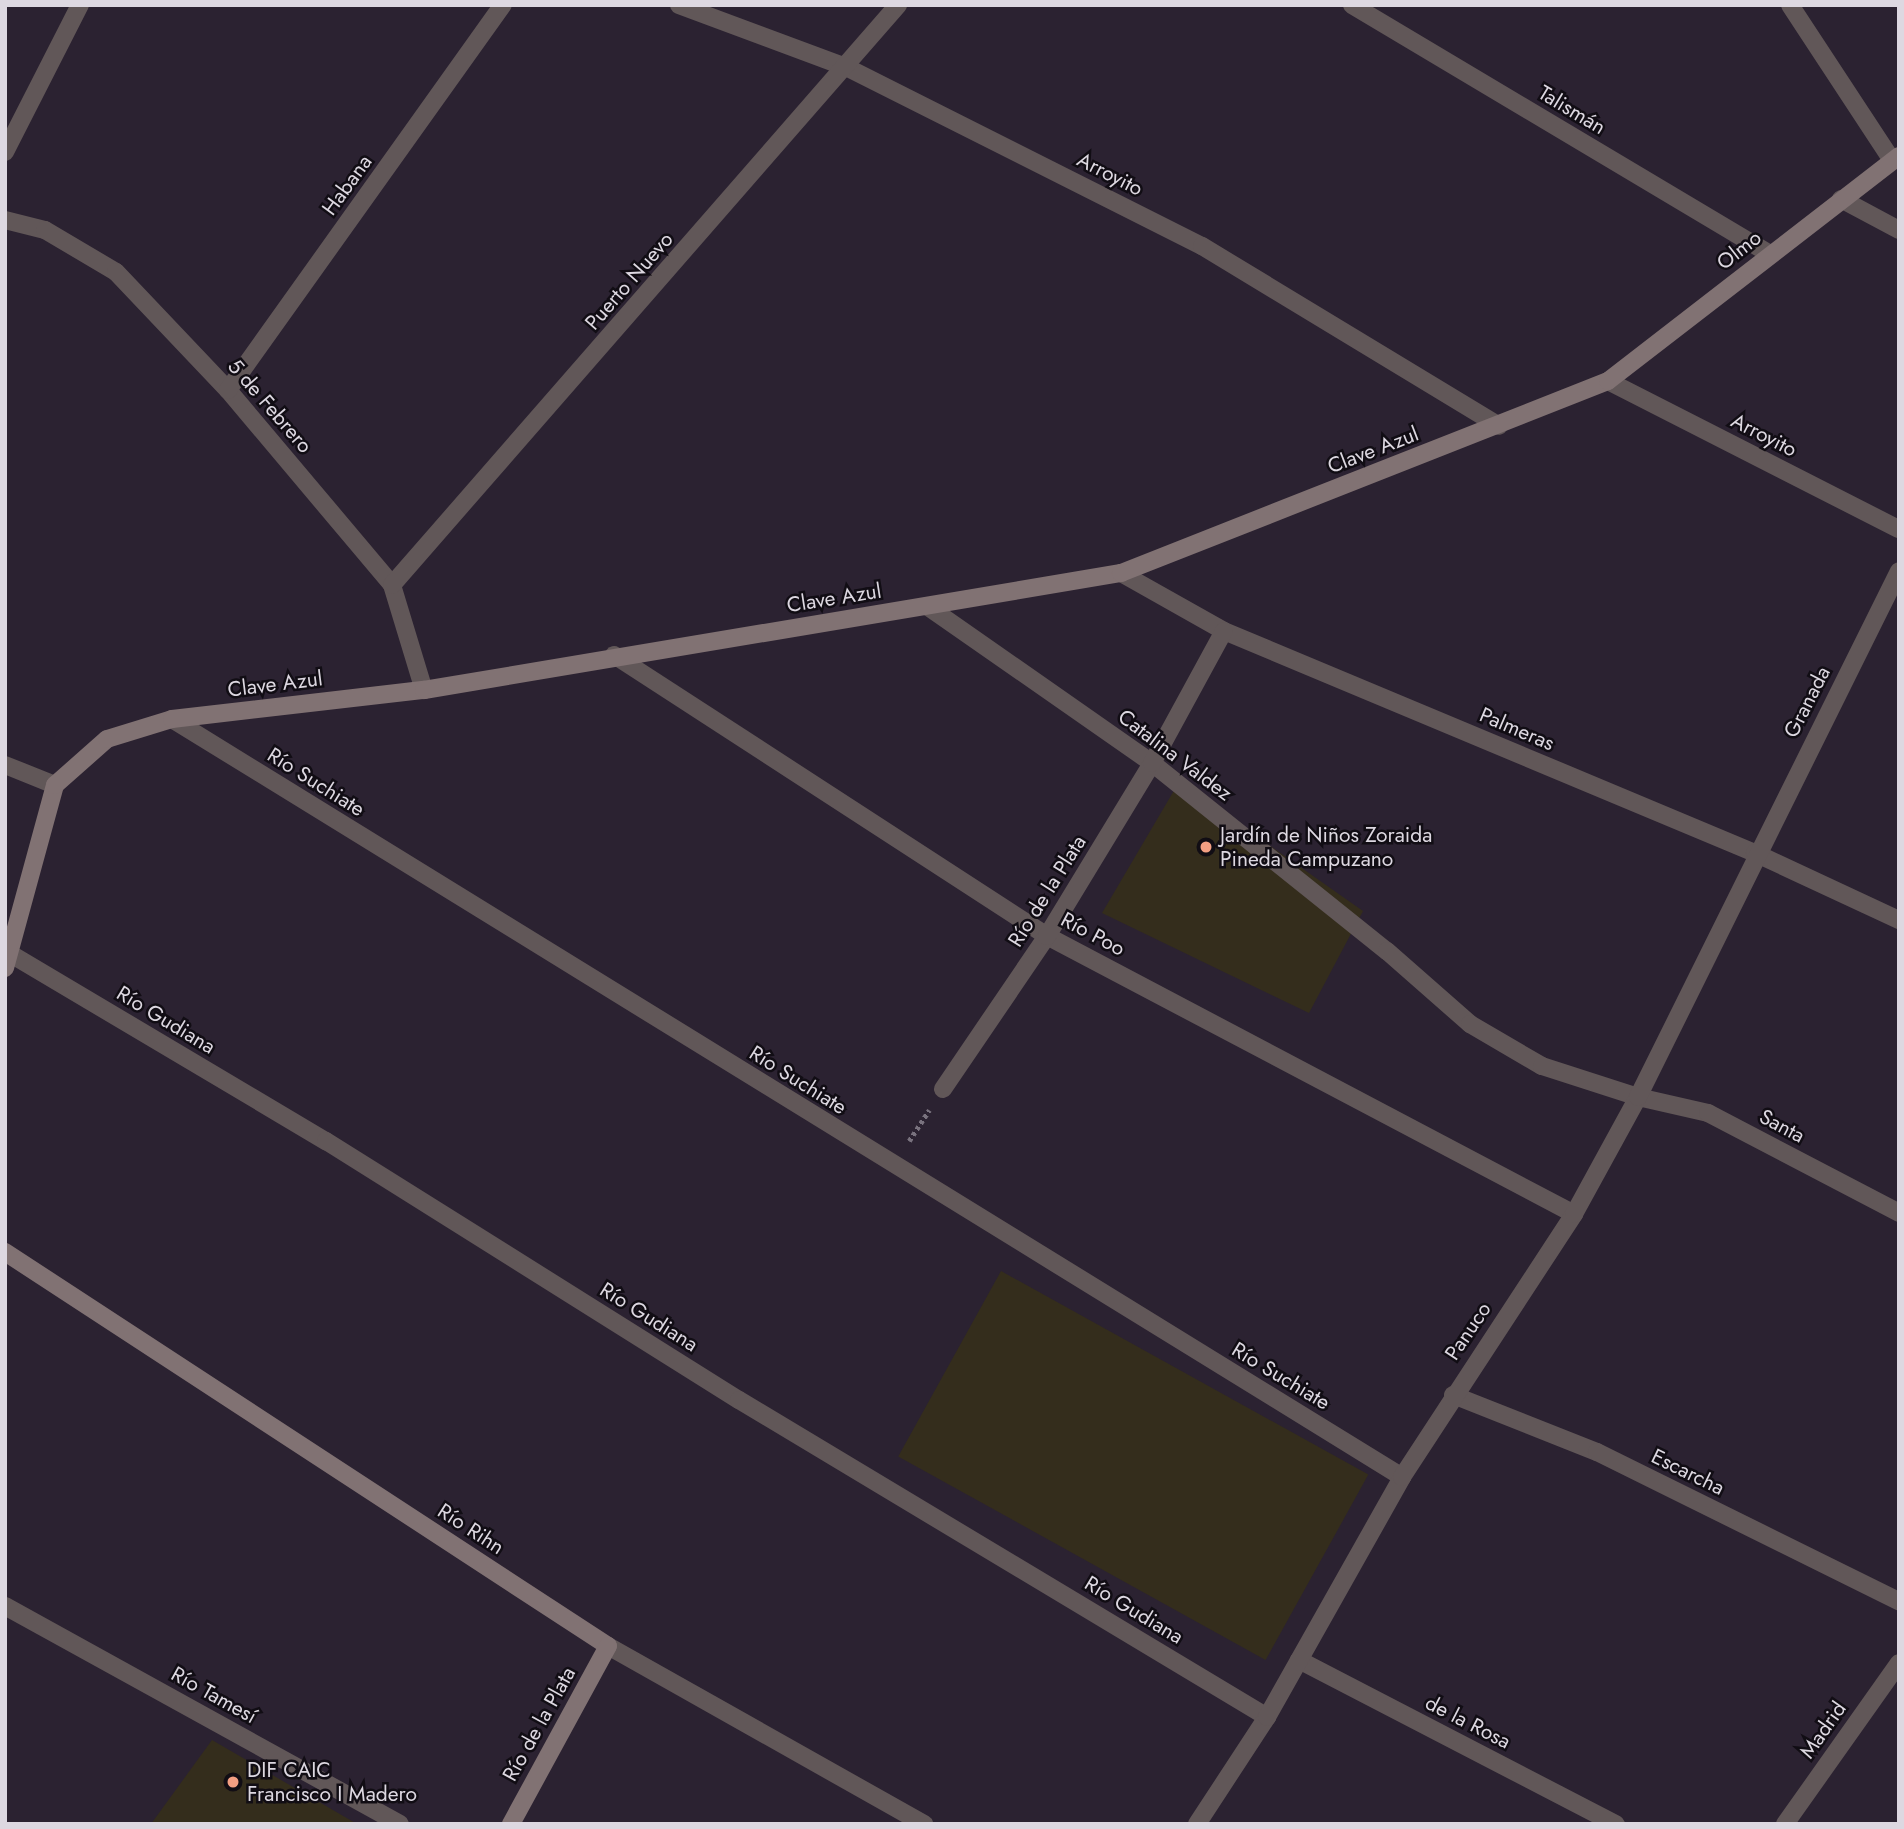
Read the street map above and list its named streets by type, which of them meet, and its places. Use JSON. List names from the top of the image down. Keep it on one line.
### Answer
{"streets":{"main road":["Olmo","Clave Azul","Río de la Plata","Río Rihn"],"street":["Talismán","Arroyito","Habana","Puerto Nuevo","5 de Febrero","Granada","Palmeras","Catalina Valdez","Río Suchiate","Río Poo","Río Gudiana","Santa","Panuco","Escarcha","Río Tamesí","de la Rosa","Madrid"]},"crossings":[["Talismán","Olmo"],["Arroyito","Olmo"],["Arroyito","Puerto Nuevo"],["Arroyito","Clave Azul"],["Habana","5 de Febrero"],["Olmo","Clave Azul"],["Puerto Nuevo","5 de Febrero"],["5 de Febrero","Clave Azul"],["Clave Azul","Palmeras"],["Clave Azul","Catalina Valdez"],["Clave Azul","Río Suchiate"],["Clave Azul","Río Poo"],["Granada","Palmeras"],["Granada","Panuco"],["Palmeras","Río de la Plata"],["Palmeras","Panuco"],["Catalina Valdez","Río de la Plata"],["Catalina Valdez","Santa"],["Catalina Valdez","Panuco"],["Río Suchiate","Panuco"],["Río de la Plata","Río Poo"],["Río de la Plata","Río Rihn"],["Río Poo","Panuco"],["Río Gudiana","Panuco"],["Santa","Panuco"],["Panuco","Escarcha"],["Panuco","de la Rosa"]],"places":["Jardín de Niños Zoraida Pineda Campuzano","DIF CAIC Francisco I Madero"]}
